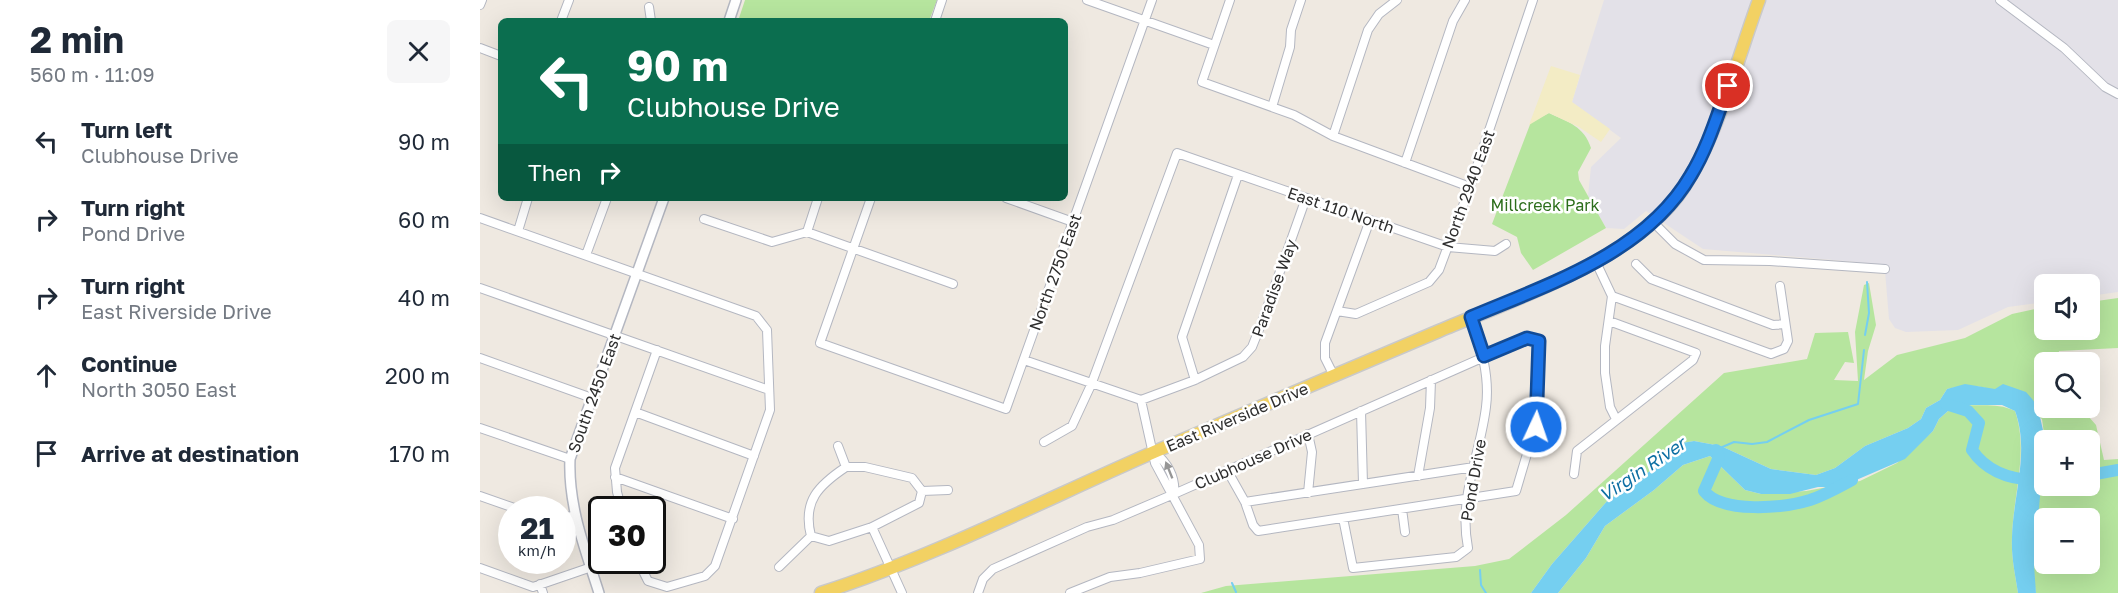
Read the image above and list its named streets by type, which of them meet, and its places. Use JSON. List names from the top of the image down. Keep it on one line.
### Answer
{"streets":{"main road":["East Riverside Drive"],"street":["North 2940 East","East 110 North","North 2750 East","Paradise Way","South 2450 East","Clubhouse Drive","Pond Drive"]},"crossings":[["North 2940 East","East 110 North"],["East 110 North","Paradise Way"],["East Riverside Drive","Pond Drive"],["Clubhouse Drive","Pond Drive"]],"water":["Virgin River"],"parks":["Millcreek Park"],"page":{"heading":["2 min","560 m · 11:09"],"turn":["90 m","Clubhouse Drive"],"list":[{"name":"Turn left","note":"Clubhouse Drive","value":"90 m"},{"name":"Turn right","note":"Pond Drive","value":"60 m"},{"name":"Turn right","note":"East Riverside Drive","value":"40 m"},{"name":"Continue","note":"North 3050 East","value":"200 m"},{"name":"Arrive at destination","value":"170 m"}],"then":"Then","map_buttons":["+","−"],"speed":"21 km/h","limit":"30"}}
